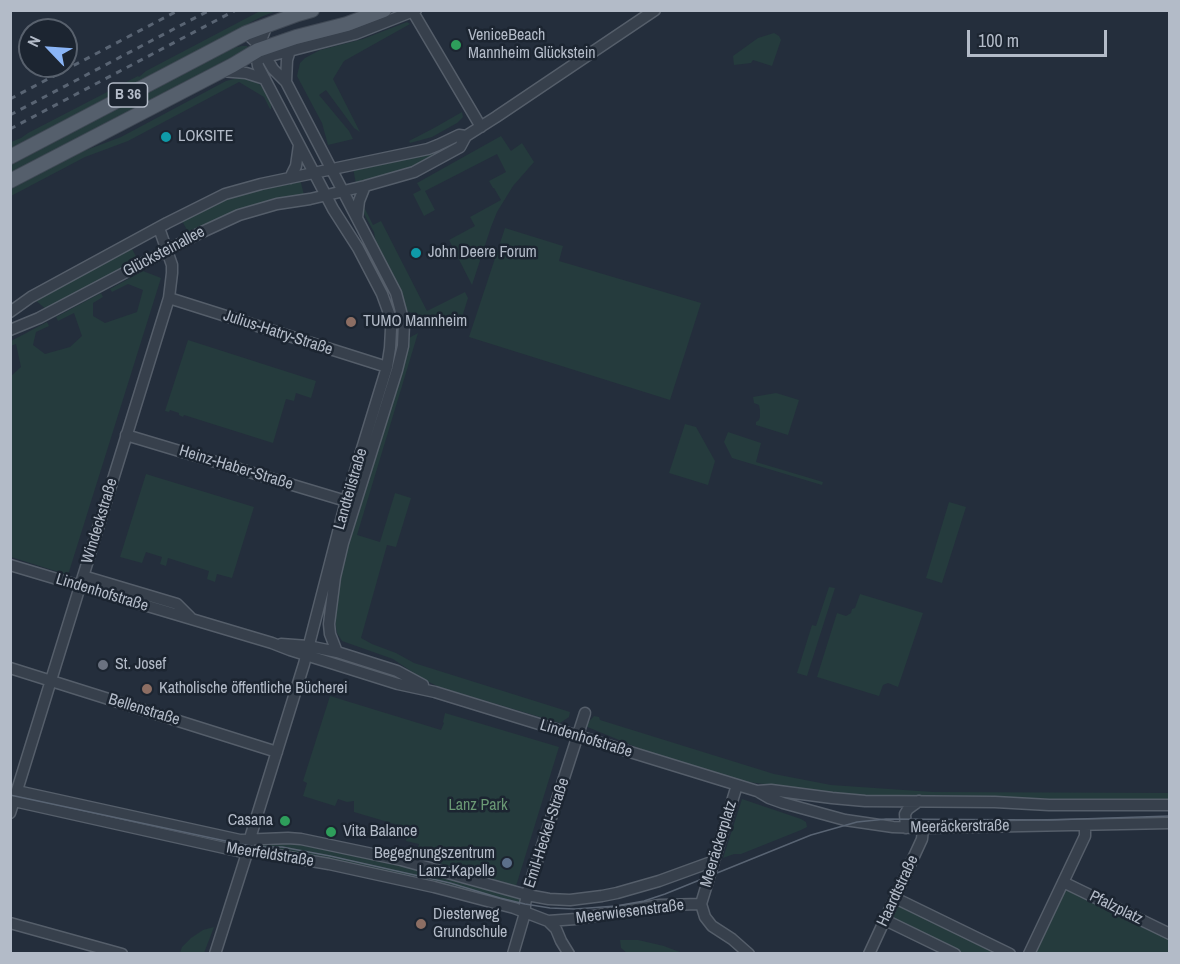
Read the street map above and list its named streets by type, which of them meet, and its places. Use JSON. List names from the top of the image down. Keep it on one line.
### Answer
{"streets":{"main road":["B 36"],"street":["Glücksteinallee","Julius-Hatry-Straße","Heinz-Haber-Straße","Landteilstraße","Windeckstraße","Lindenhofstraße","Bellenstraße","Meeräckerstraße","Emil-Heckel-Straße","Meeräckerplatz","Meerfeldstraße","Haardtstraße","Pfalzplatz","Meerwiesenstraße"]},"crossings":[["B 36","Landteilstraße"],["Glücksteinallee","Landteilstraße"],["Glücksteinallee","Windeckstraße"],["Julius-Hatry-Straße","Landteilstraße"],["Julius-Hatry-Straße","Windeckstraße"],["Heinz-Haber-Straße","Landteilstraße"],["Heinz-Haber-Straße","Windeckstraße"],["Landteilstraße","Lindenhofstraße"],["Landteilstraße","Bellenstraße"],["Landteilstraße","Meerfeldstraße"],["Windeckstraße","Lindenhofstraße"],["Windeckstraße","Bellenstraße"],["Windeckstraße","Meerfeldstraße"],["Lindenhofstraße","Meeräckerstraße"],["Lindenhofstraße","Emil-Heckel-Straße"],["Lindenhofstraße","Meeräckerplatz"],["Meeräckerstraße","Meeräckerplatz"],["Meeräckerstraße","Haardtstraße"],["Emil-Heckel-Straße","Meerfeldstraße"],["Emil-Heckel-Straße","Meerwiesenstraße"],["Meeräckerplatz","Meerwiesenstraße"],["Meerfeldstraße","Meerwiesenstraße"]],"parks":["Lanz Park"],"places":["VeniceBeach Mannheim Glückstein","LOKSITE","John Deere Forum","TUMO Mannheim","St. Josef","Katholische öffentliche Bücherei","Casana","Vita Balance","Begegnungszentrum Lanz-Kapelle","Diesterweg Grundschule"],"scale_bar":"100 m","north":"top left"}
